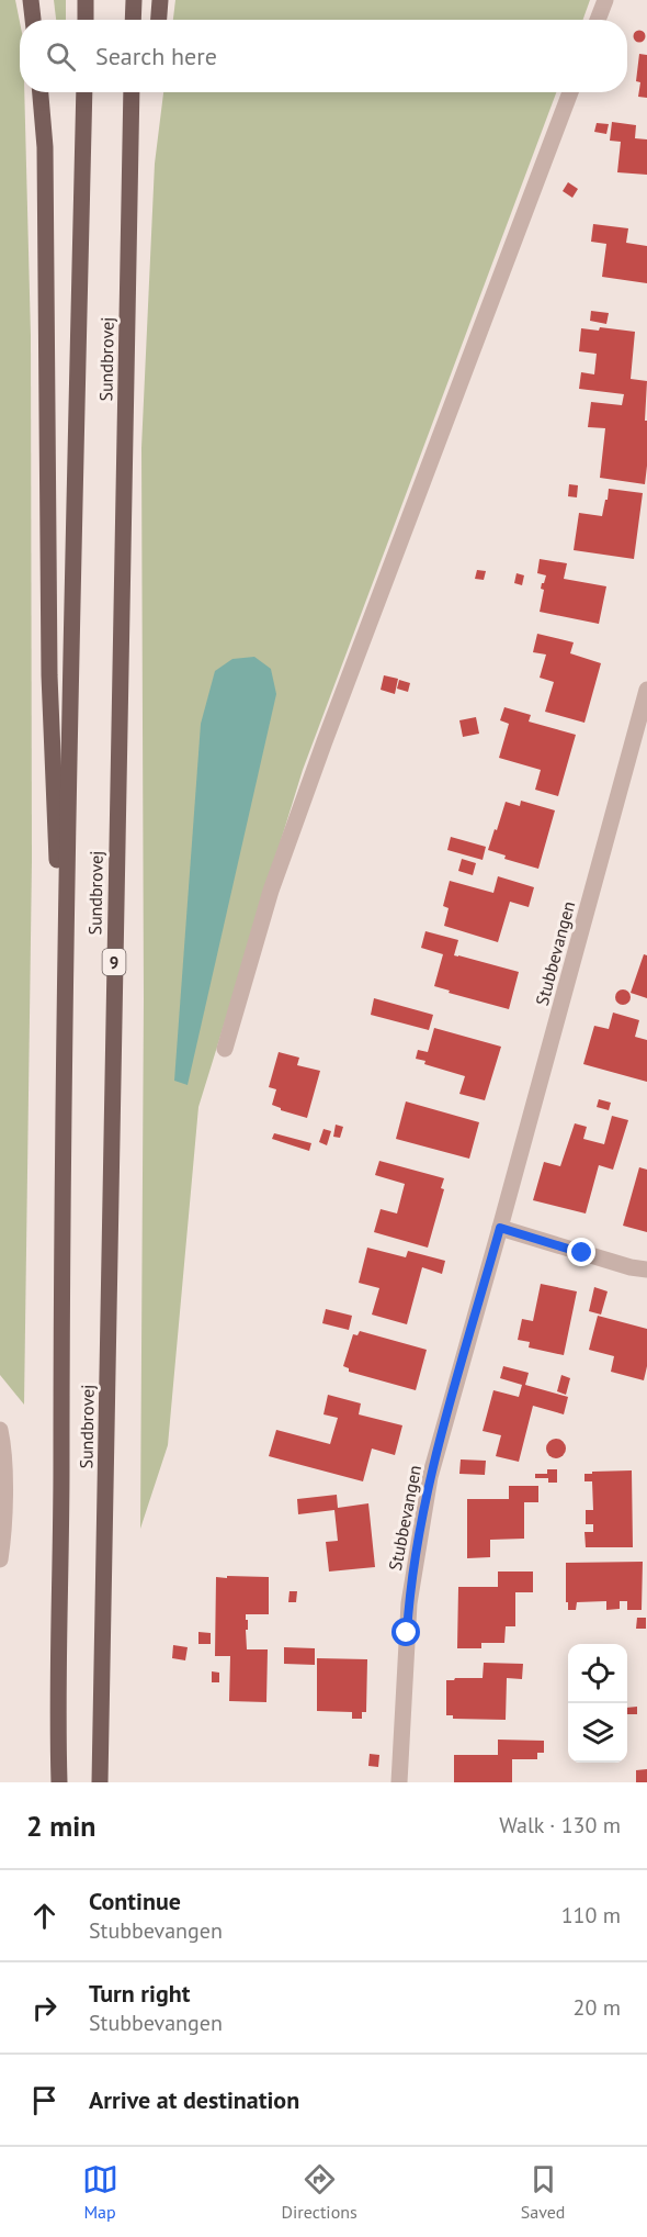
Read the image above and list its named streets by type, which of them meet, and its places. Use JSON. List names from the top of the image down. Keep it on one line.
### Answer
{"streets":{"main road":["Sundbrovej","9"],"street":["Stubbevangen"]},"page":{"search":"Search here","heading":["2 min","Walk · 130 m"],"list":[["Continue","Stubbevangen","110 m"],["Turn right","Stubbevangen","20 m"],"Arrive at destination"],"nav":["Map","Directions","Saved"]}}
